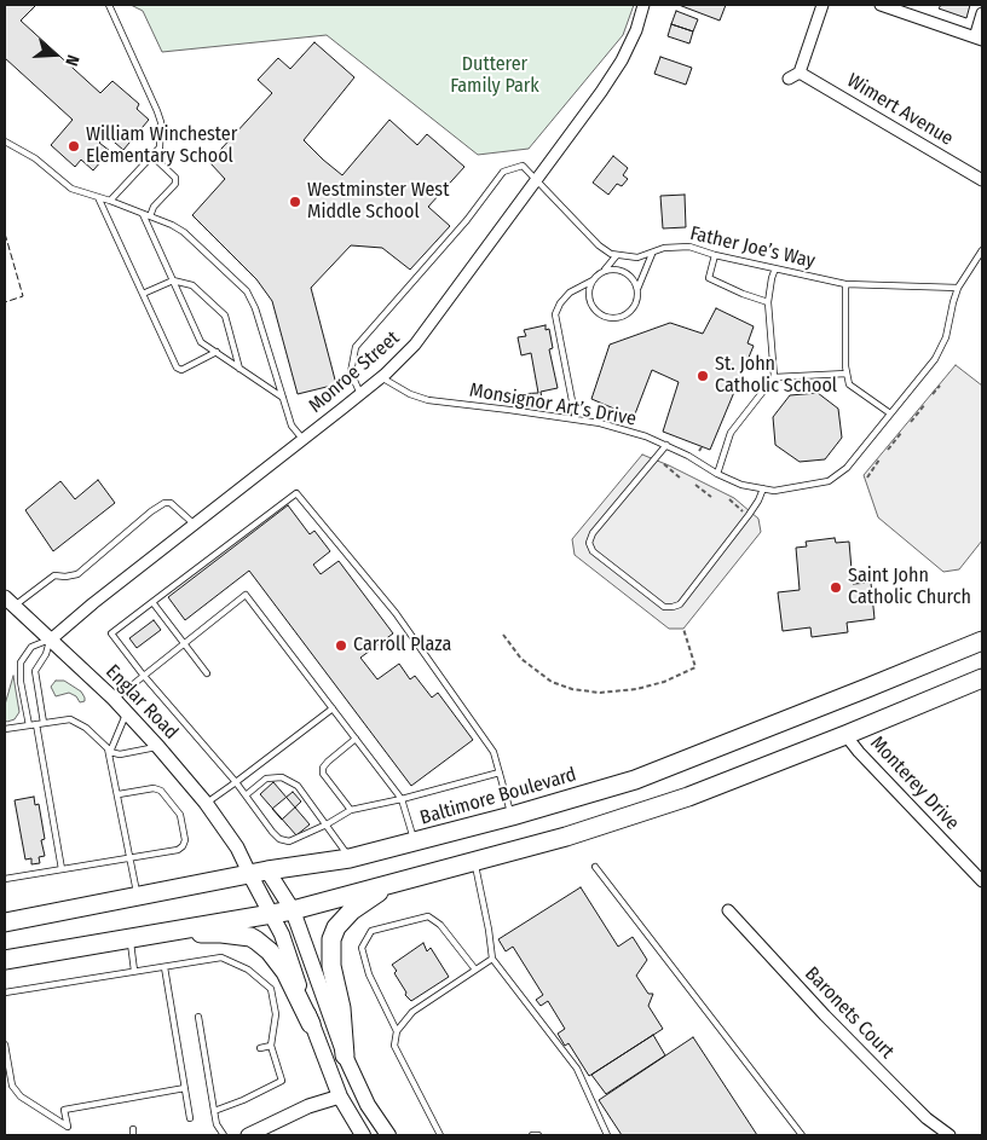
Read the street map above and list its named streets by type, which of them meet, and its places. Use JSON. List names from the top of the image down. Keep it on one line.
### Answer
{"streets":{"highway":["Baltimore Boulevard"],"main road":["Englar Road"],"street":["Wimert Avenue","Monroe Street","Monterey Drive","Baronets Court"],"lane":["Father Joe’s Way","Monsignor Art’s Drive"]},"crossings":[["Father Joe’s Way","Monsignor Art’s Drive"],["Monroe Street","Monsignor Art’s Drive"],["Monroe Street","Englar Road"],["Englar Road","Baltimore Boulevard"]],"parks":["Dutterer Family Park"],"places":["William Winchester Elementary School","Westminster West Middle School","St. John Catholic School","Saint John Catholic Church","Carroll Plaza"],"north":"right"}
